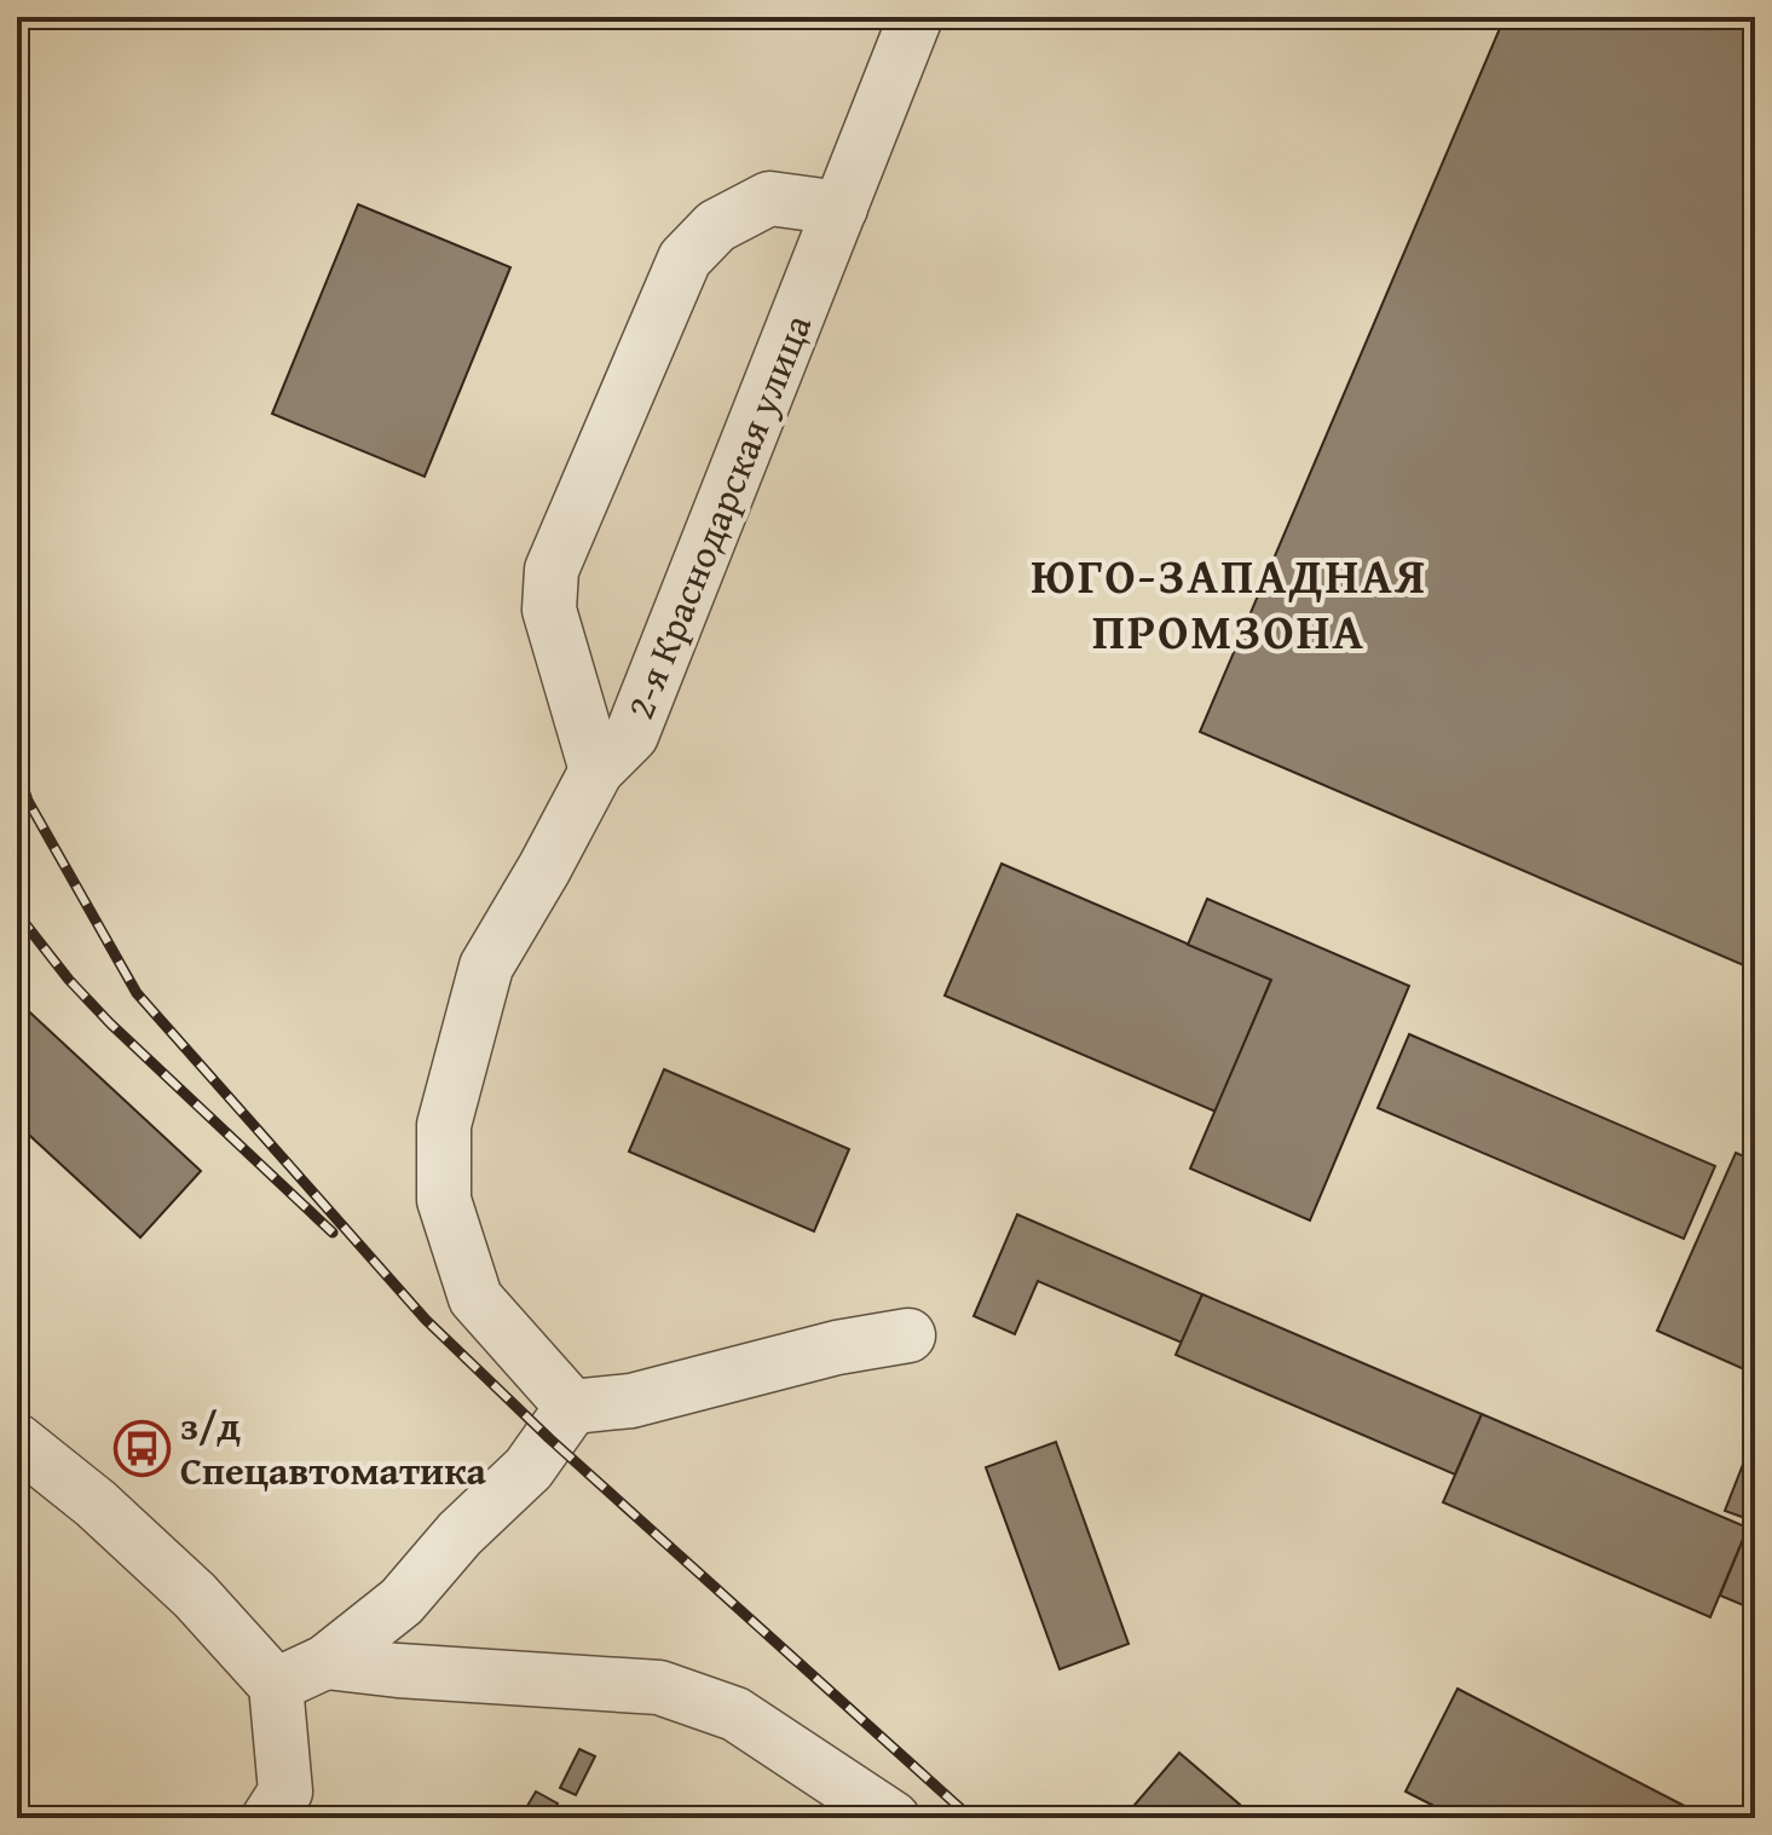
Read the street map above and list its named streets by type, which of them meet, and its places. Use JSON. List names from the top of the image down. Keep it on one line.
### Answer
{"streets":{"street":["2-я Краснодарская улица"]},"districts":["ЮГО-ЗАПАДНАЯ ПРОМЗОНА"],"places":{"bus stop":["з/д Спецавтоматика"]}}
